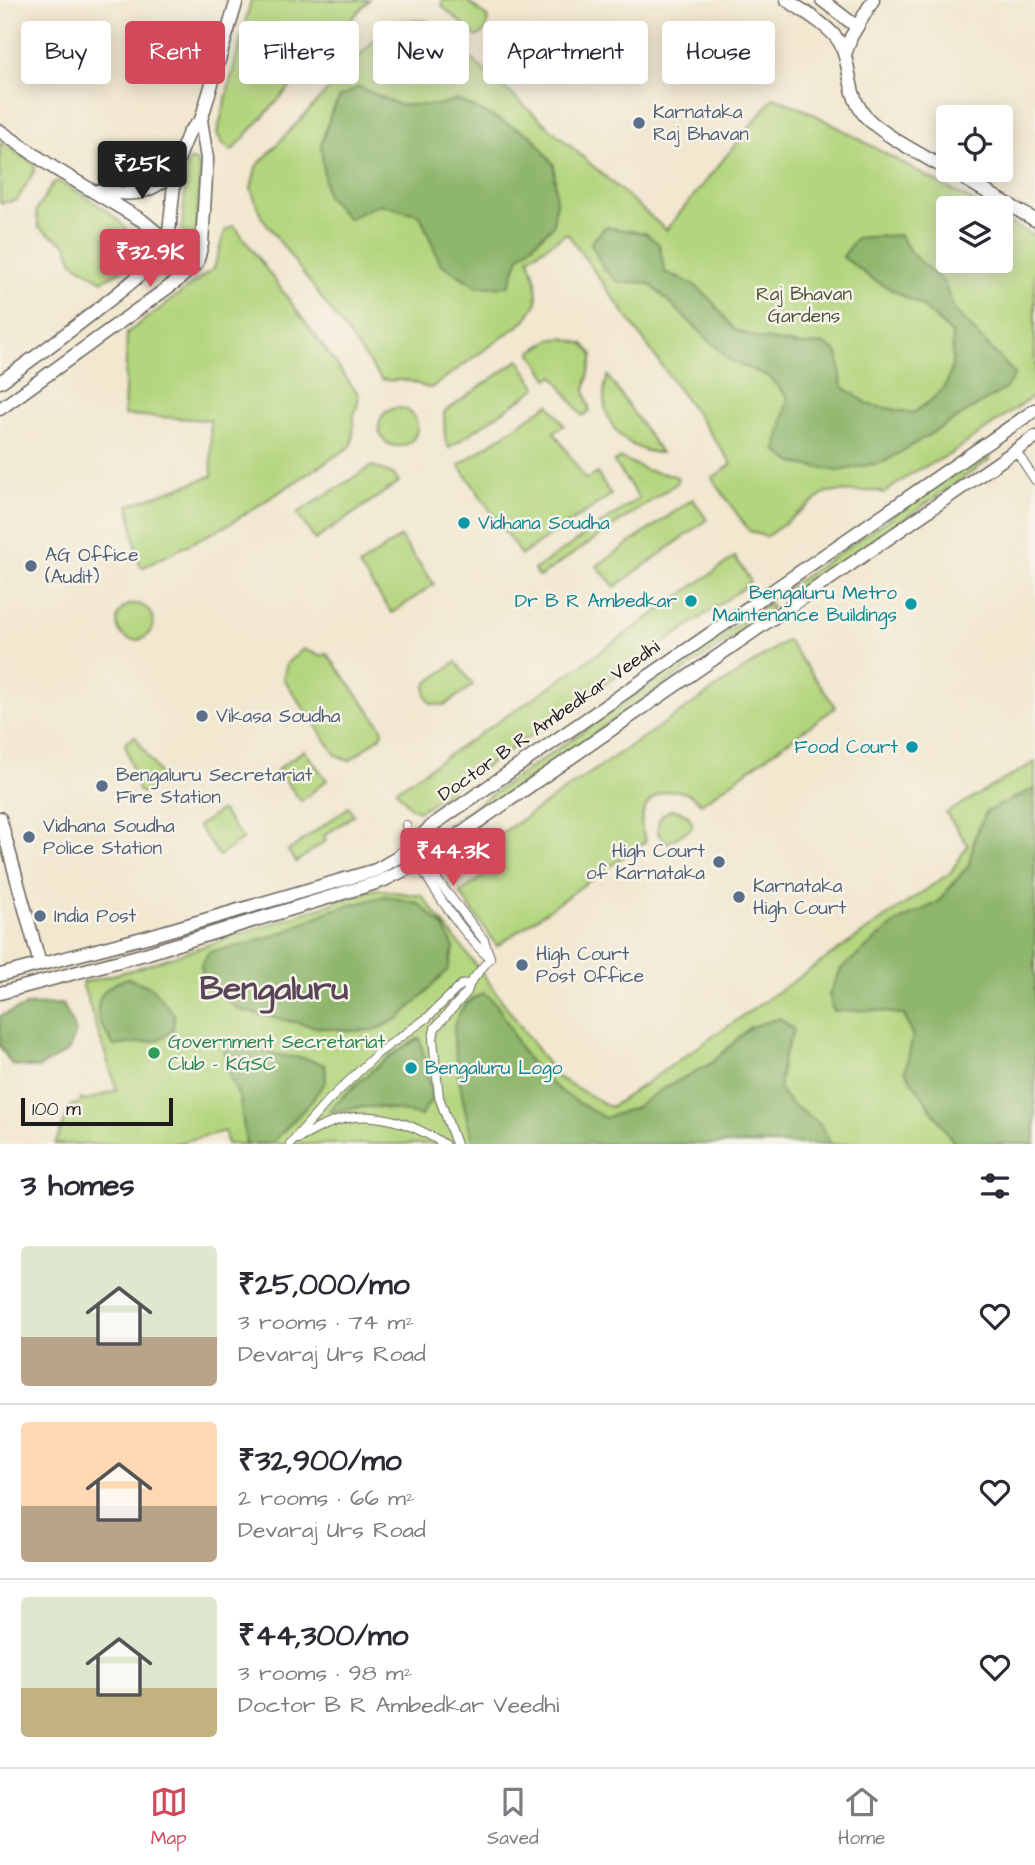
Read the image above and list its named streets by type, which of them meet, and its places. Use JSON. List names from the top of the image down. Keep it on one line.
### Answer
{"streets":{"main road":["Doctor B R Ambedkar Veedhi"]},"districts":["Bengaluru"],"parks":["Raj Bhavan Gardens"],"places":["Karnataka Raj Bhavan","Vidhana Soudha","AG Office (Audit)","Dr B R Ambedkar","Bengaluru Metro Maintenance Buildings","Vikasa Soudha","Food Court","Bengaluru Secretariat Fire Station","Vidhana Soudha Police Station","High Court of Karnataka","Karnataka High Court","India Post","High Court Post Office","Government Secretariat Club - KGSC","Bengaluru Logo"],"scale_bar":"100 m","page":{"chip":["Buy","Rent","Filters","New","Apartment","House"],"price":["₹25K","₹32.9K","₹44.3K"],"scale":"100 m","heading":"3 homes","list":[{"name":"₹25,000/mo","note":"3 rooms · 74 m² · Devaraj Urs Road"},{"name":"₹32,900/mo","note":"2 rooms · 66 m² · Devaraj Urs Road"},{"name":"₹44,300/mo","note":"3 rooms · 98 m² · Doctor B R Ambedkar Veedhi"}],"tabs":["Map","Saved","Home"]}}
